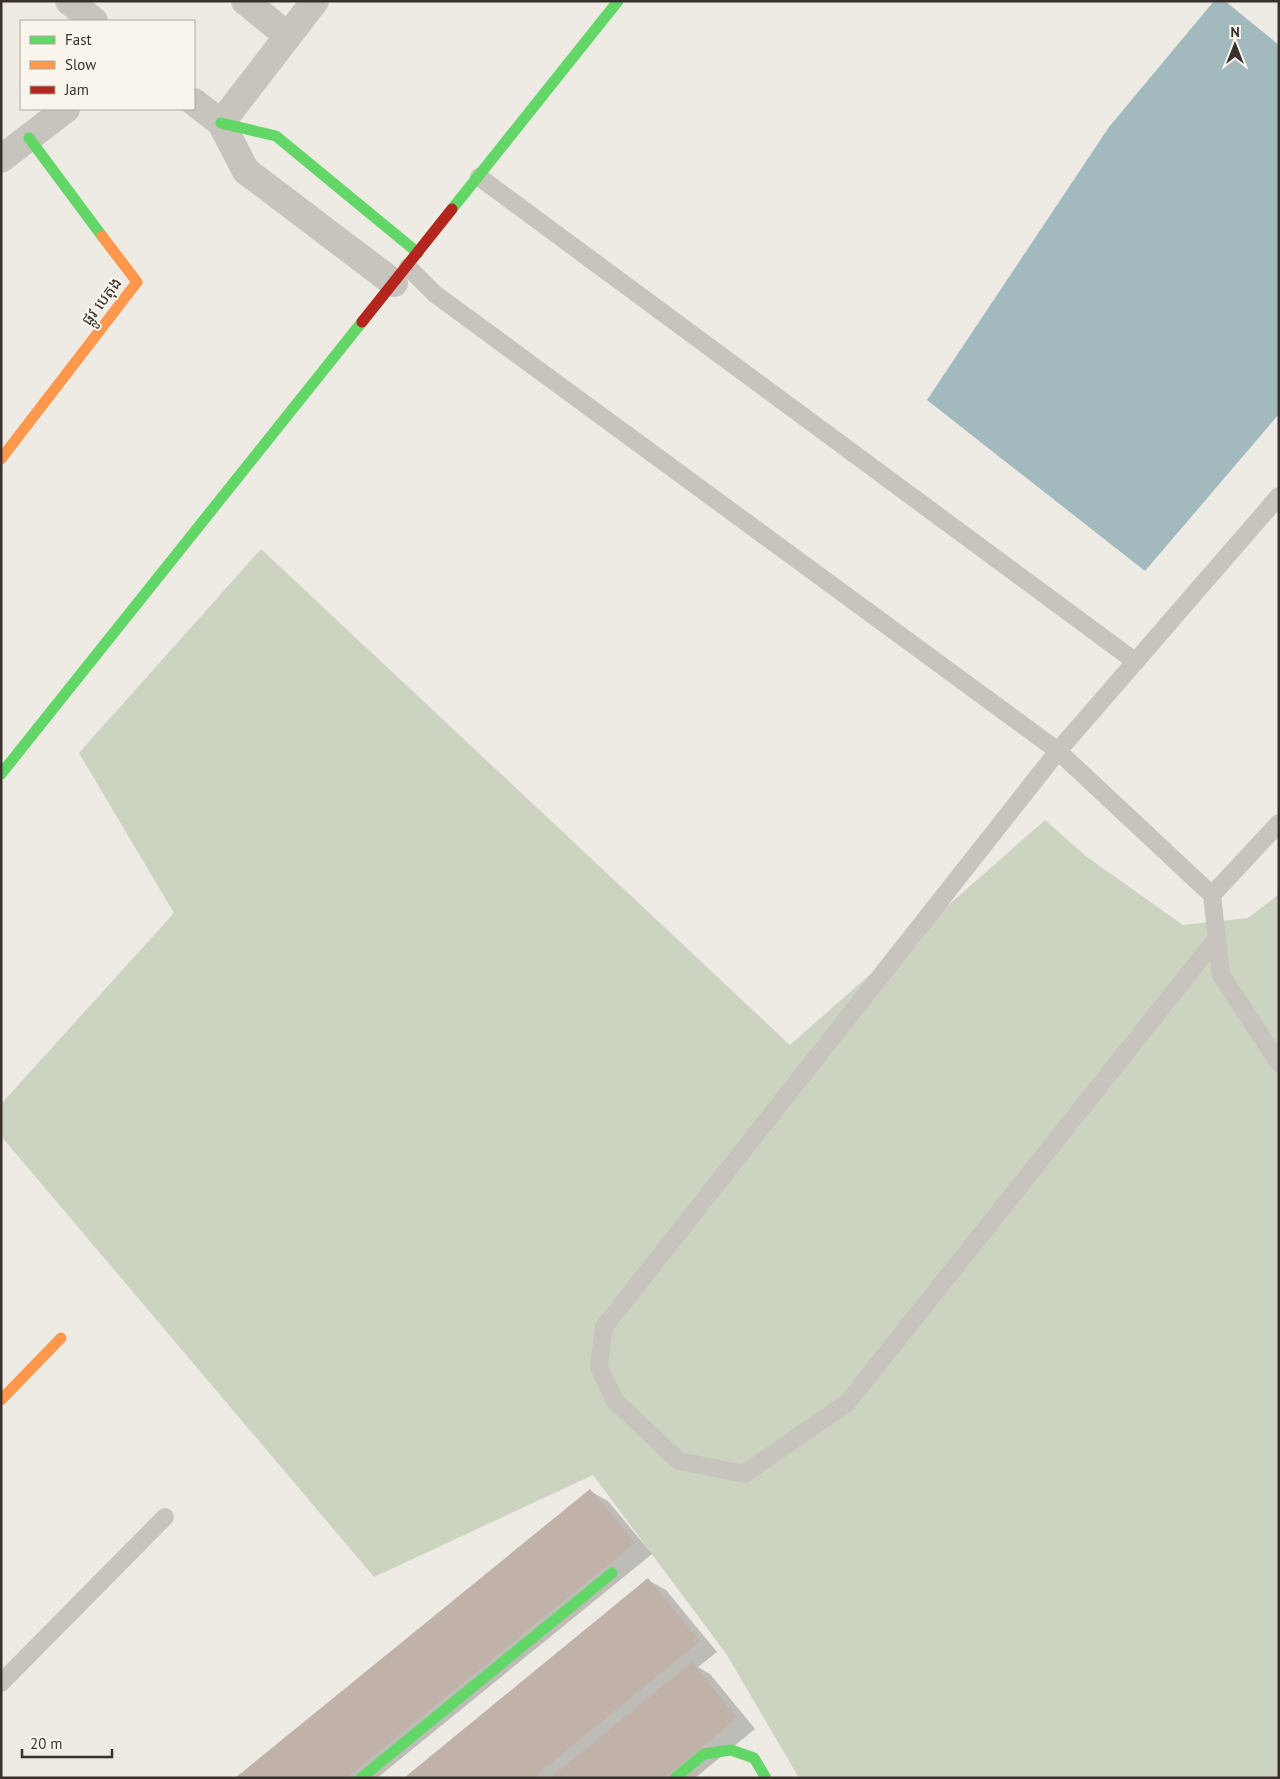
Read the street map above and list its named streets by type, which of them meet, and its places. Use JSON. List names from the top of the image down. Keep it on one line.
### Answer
{"streets":{"street":["ផ្លូវ បេតុង"]},"legend":["Fast","Slow","Jam"],"scale_bar":"20 m","north":"top"}
